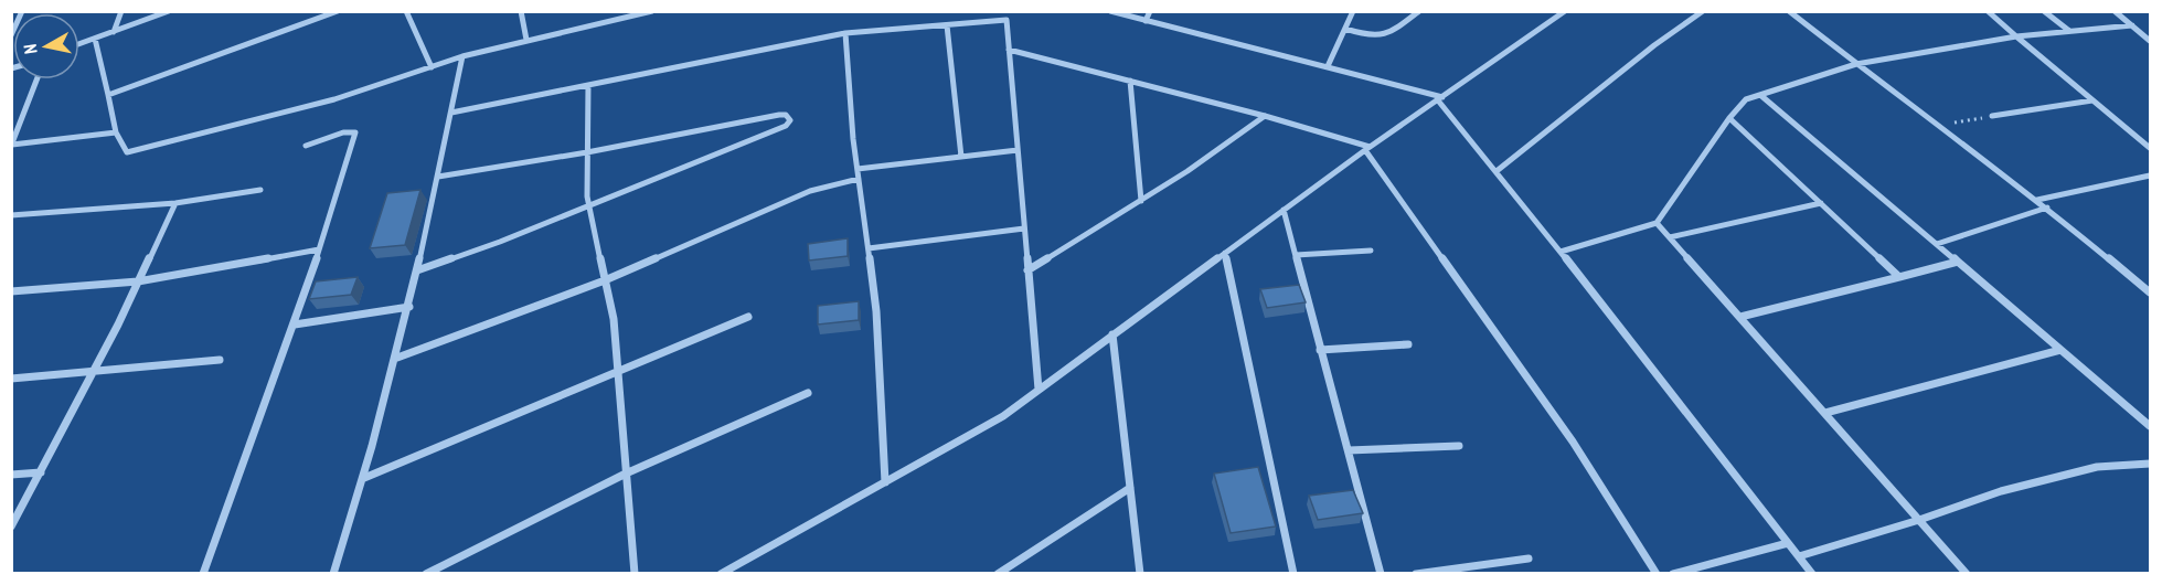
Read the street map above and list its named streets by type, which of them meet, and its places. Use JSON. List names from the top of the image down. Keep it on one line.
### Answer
{"north":"left"}
